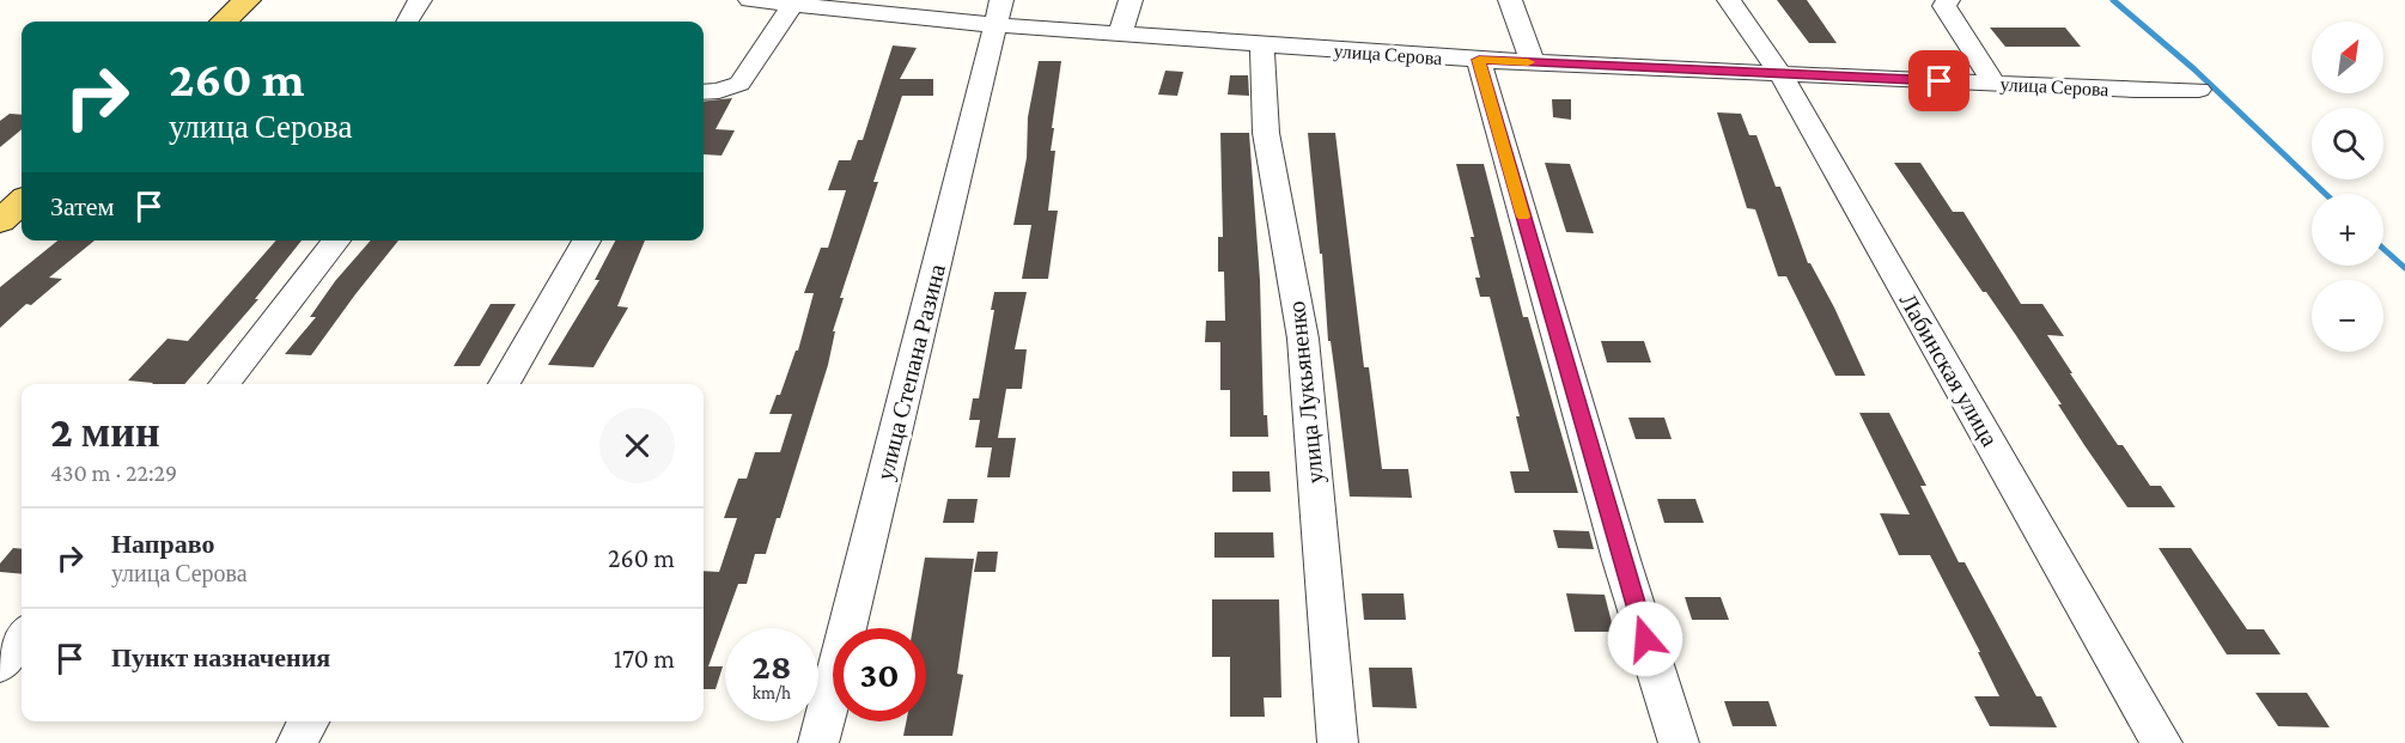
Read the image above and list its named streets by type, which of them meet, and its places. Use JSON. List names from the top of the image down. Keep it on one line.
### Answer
{"streets":{"street":["улица Серова","Лабинская улица","улица Степана Разина","улица Лукьяненко"]},"crossings":[["улица Серова","Лабинская улица"],["улица Серова","улица Степана Разина"],["улица Серова","улица Лукьяненко"]],"north":"top right","page":{"map_buttons":["+","−"],"turn":["260 m","улица Серова"],"then":"Затем","heading":["2 мин","430 m · 22:29"],"list":[{"name":"Направо","note":"улица Серова","value":"260 m"},{"name":"Пункт назначения","value":"170 m"}],"speed":"28 km/h","limit":"30"}}
